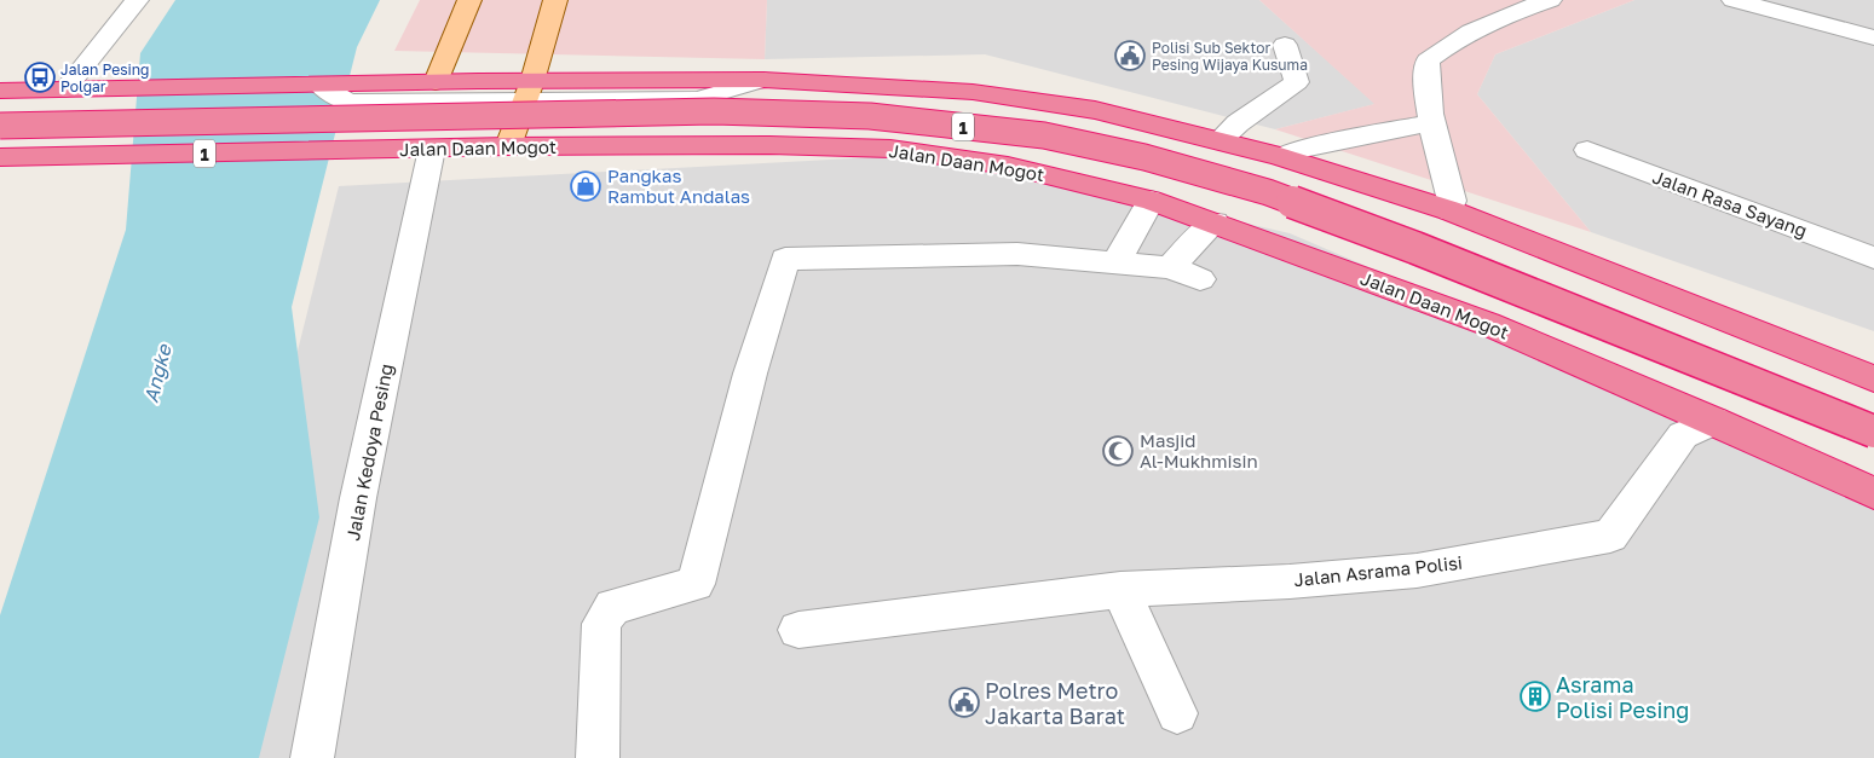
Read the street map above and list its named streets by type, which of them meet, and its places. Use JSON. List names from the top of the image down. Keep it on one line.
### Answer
{"streets":{"highway":["1","Jalan Daan Mogot"],"street":["Jalan Rasa Sayang","Jalan Kedoya Pesing","Jalan Asrama Polisi"]},"crossings":[["Jalan Daan Mogot","Jalan Kedoya Pesing"],["Jalan Daan Mogot","Jalan Asrama Polisi"]],"water":["Angke"],"places":{"public building":["Polisi Sub Sektor Pesing Wijaya Kusuma","Polres Metro Jakarta Barat"],"bus stop":["Jalan Pesing Polgar"],"shop":["Pangkas Rambut Andalas"],"mosque":["Masjid Al-Mukhmisin"],"building":["Asrama Polisi Pesing"]}}
